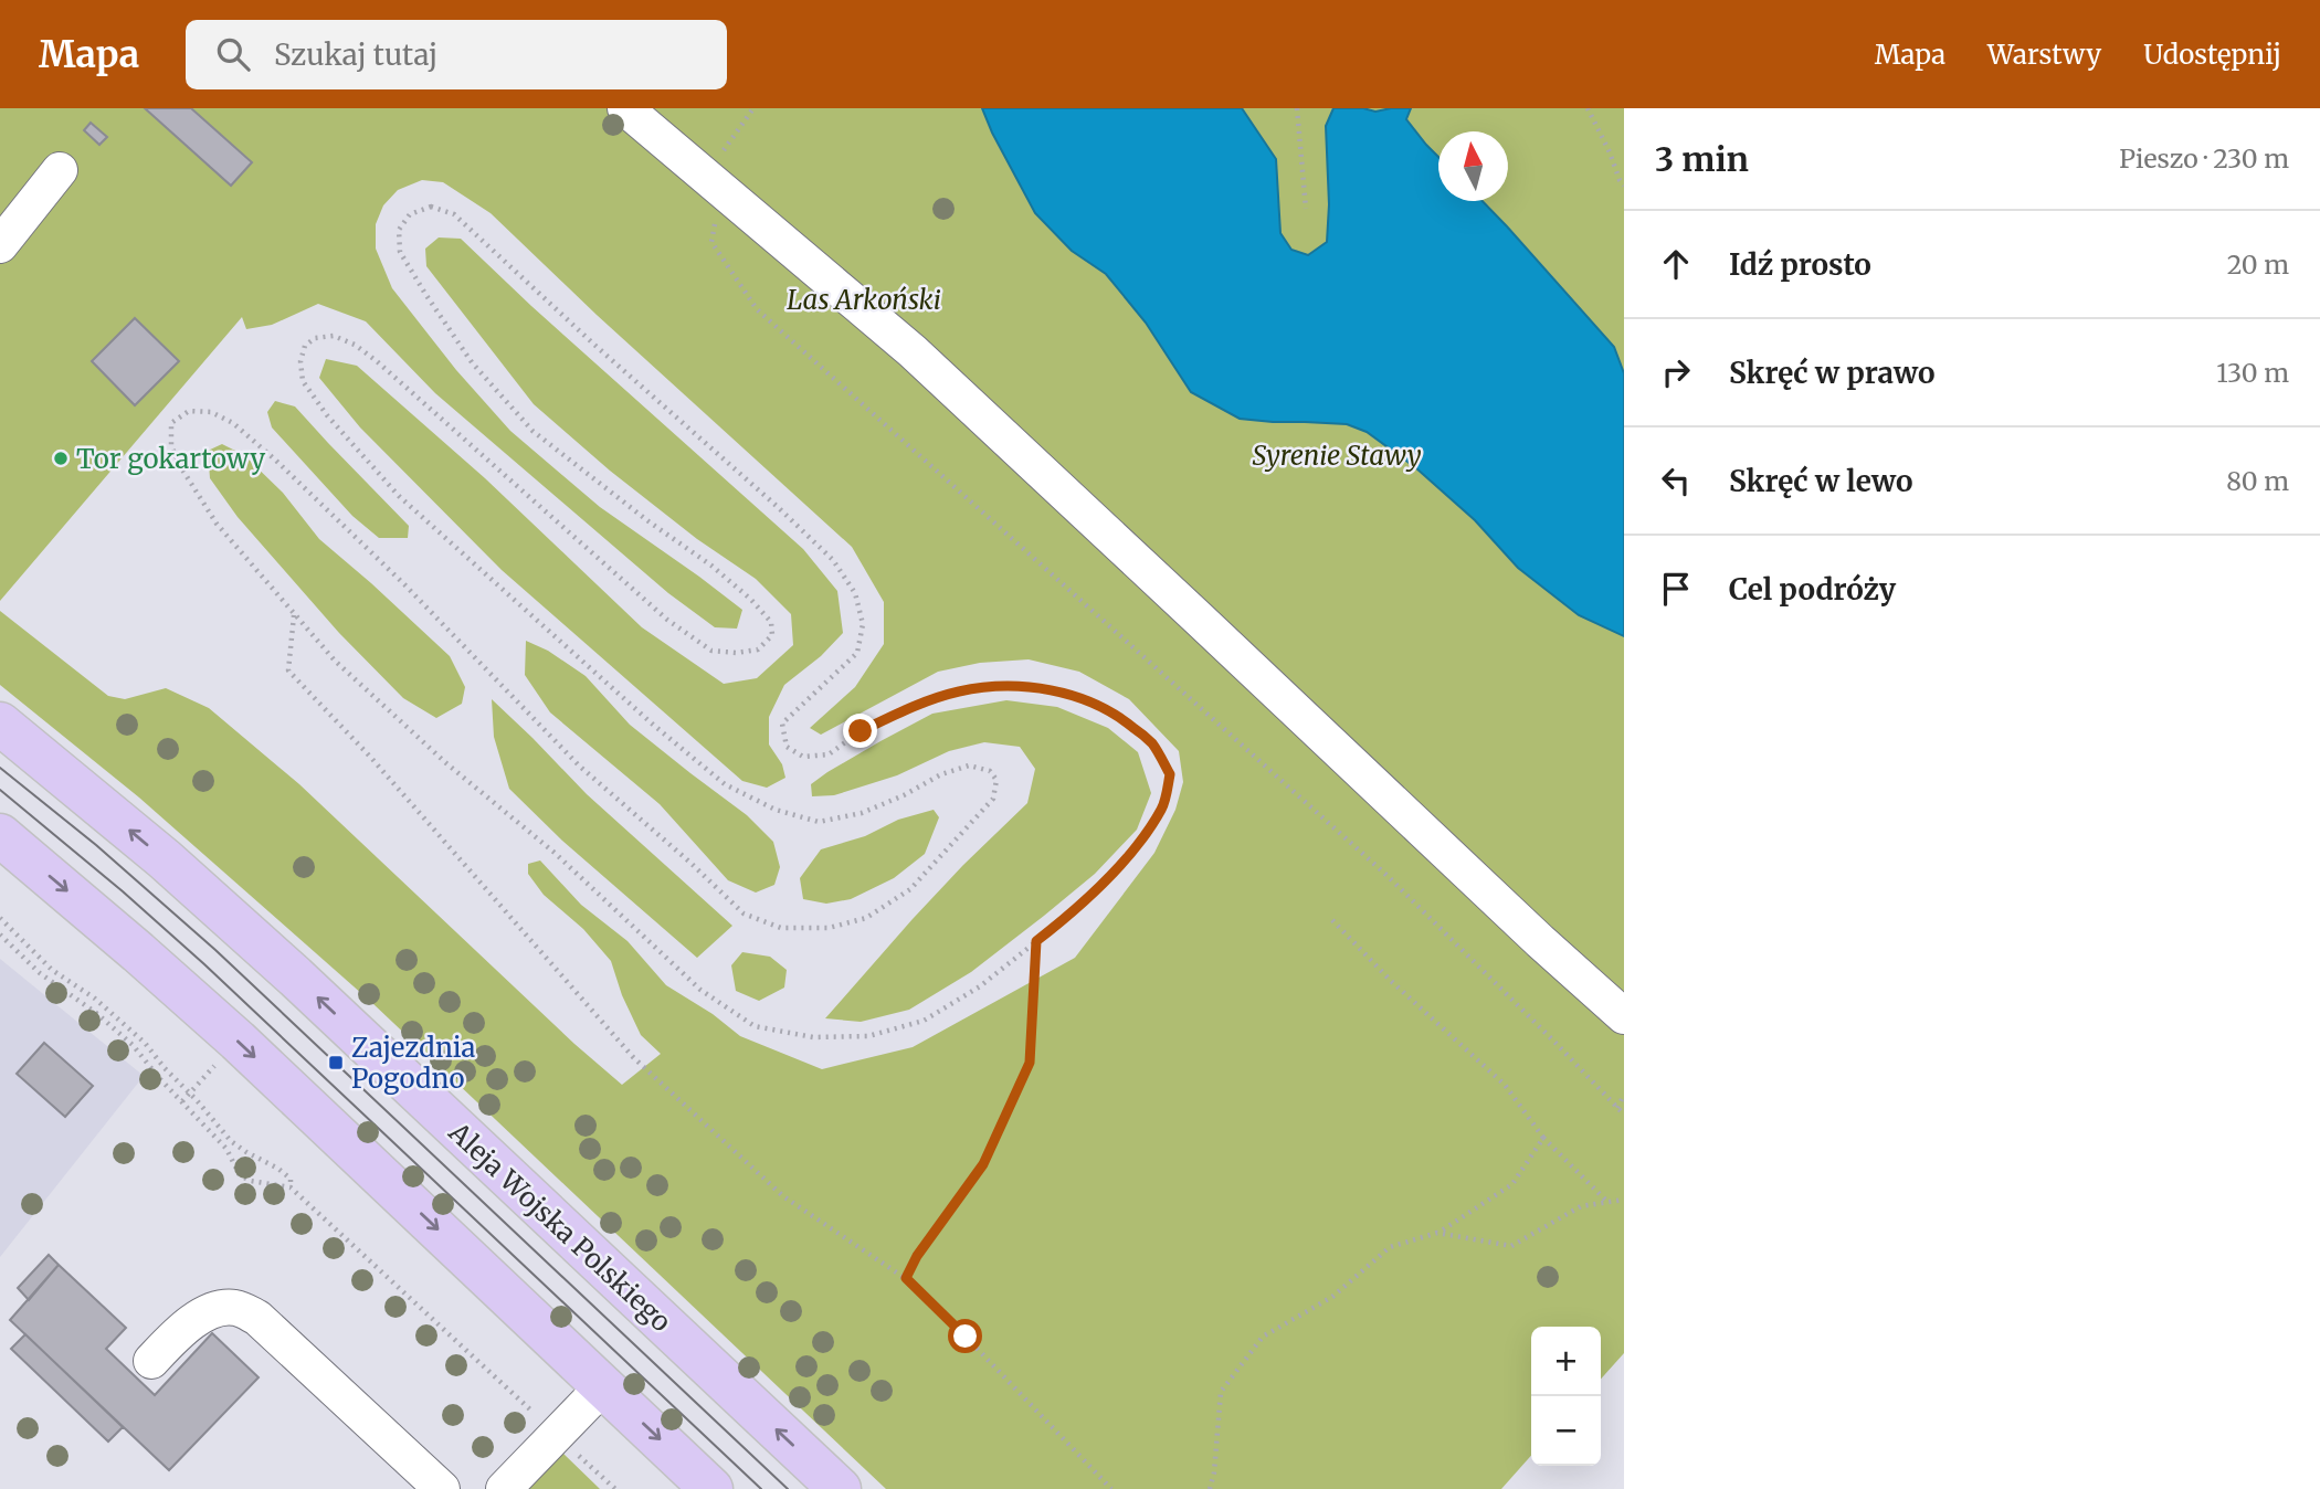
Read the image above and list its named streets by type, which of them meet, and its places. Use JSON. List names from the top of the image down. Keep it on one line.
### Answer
{"streets":{"main road":["Aleja Wojska Polskiego"]},"parks":["Las Arkoński","Syrenie Stawy"],"places":{"other":["Tor gokartowy"],"transit":["Zajezdnia Pogodno"]},"north":"top","page":{"header":"Mapa","search":"Szukaj tutaj","nav":["Mapa","Warstwy","Udostępnij"],"heading":["3 min","Pieszo · 230 m"],"list":[["Idź prosto","20 m"],["Skręć w prawo","130 m"],["Skręć w lewo","80 m"],"Cel podróży"],"map_buttons":["+","−"]}}
